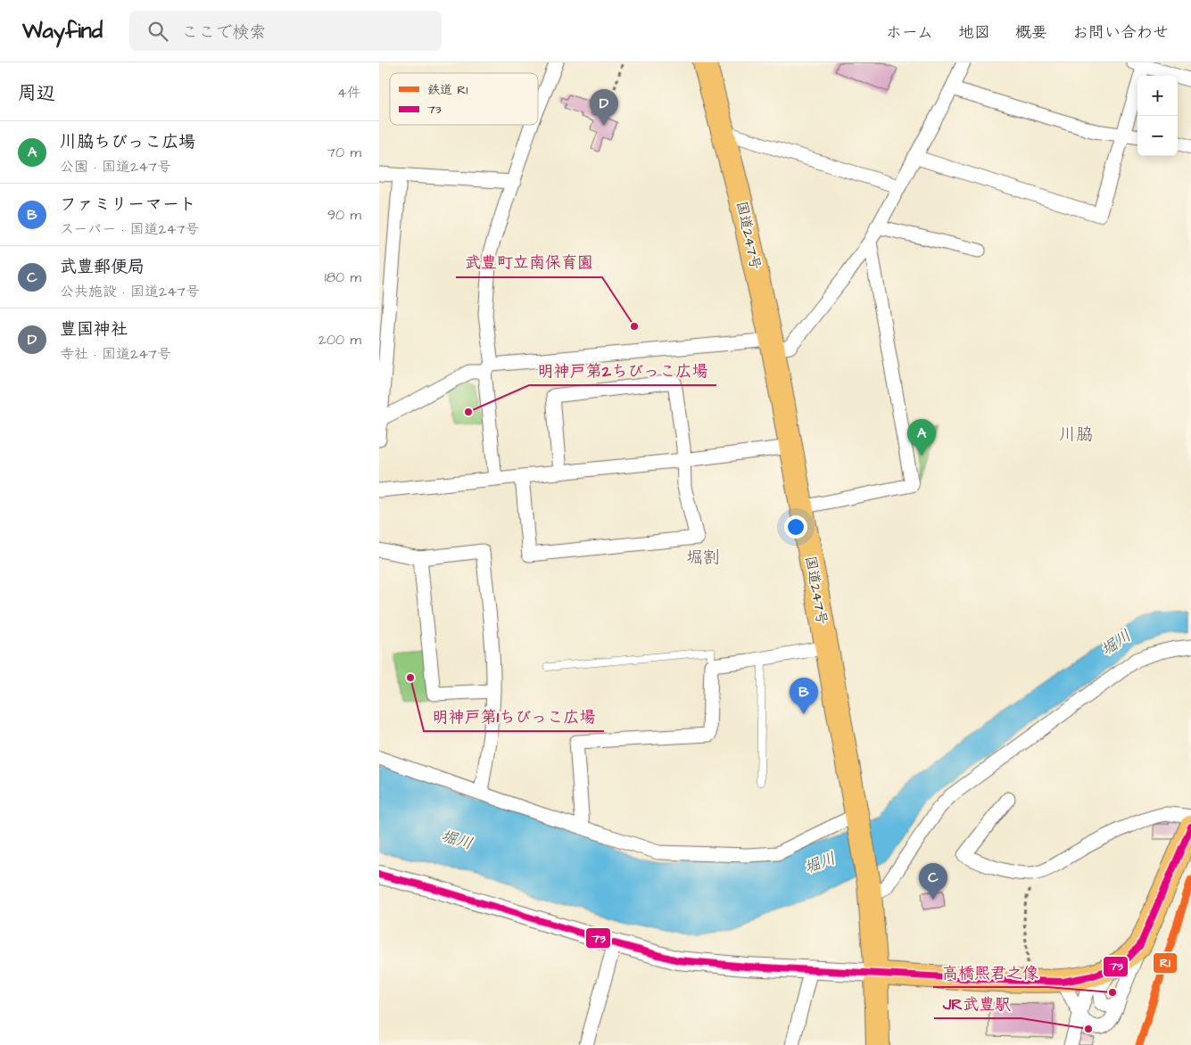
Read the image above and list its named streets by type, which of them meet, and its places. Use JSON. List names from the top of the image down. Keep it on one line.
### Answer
{"streets":{"highway":["国道247号"]},"districts":["川脇","堀割"],"water":["堀川"],"places":["武豊町立南保育園","明神戸第2ちびっこ広場","明神戸第1ちびっこ広場","高橋煕君之像","JR武豊駅"],"lines":["transit line 73","rail line R1"],"legend":["鉄道 R1","73"],"page":{"header":"Wayfind","search":"ここで検索","nav":["ホーム","地図","概要","お問い合わせ"],"heading":["周辺","4件"],"map_buttons":["+","−"],"pins":["D","A","B","C"],"list":[{"mark":"A","name":"川脇ちびっこ広場","note":"公園 · 国道247号","value":"70 m"},{"mark":"B","name":"ファミリーマート","note":"スーパー · 国道247号","value":"90 m"},{"mark":"C","name":"武豊郵便局","note":"公共施設 · 国道247号","value":"180 m"},{"mark":"D","name":"豊国神社","note":"寺社 · 国道247号","value":"200 m"}]}}
